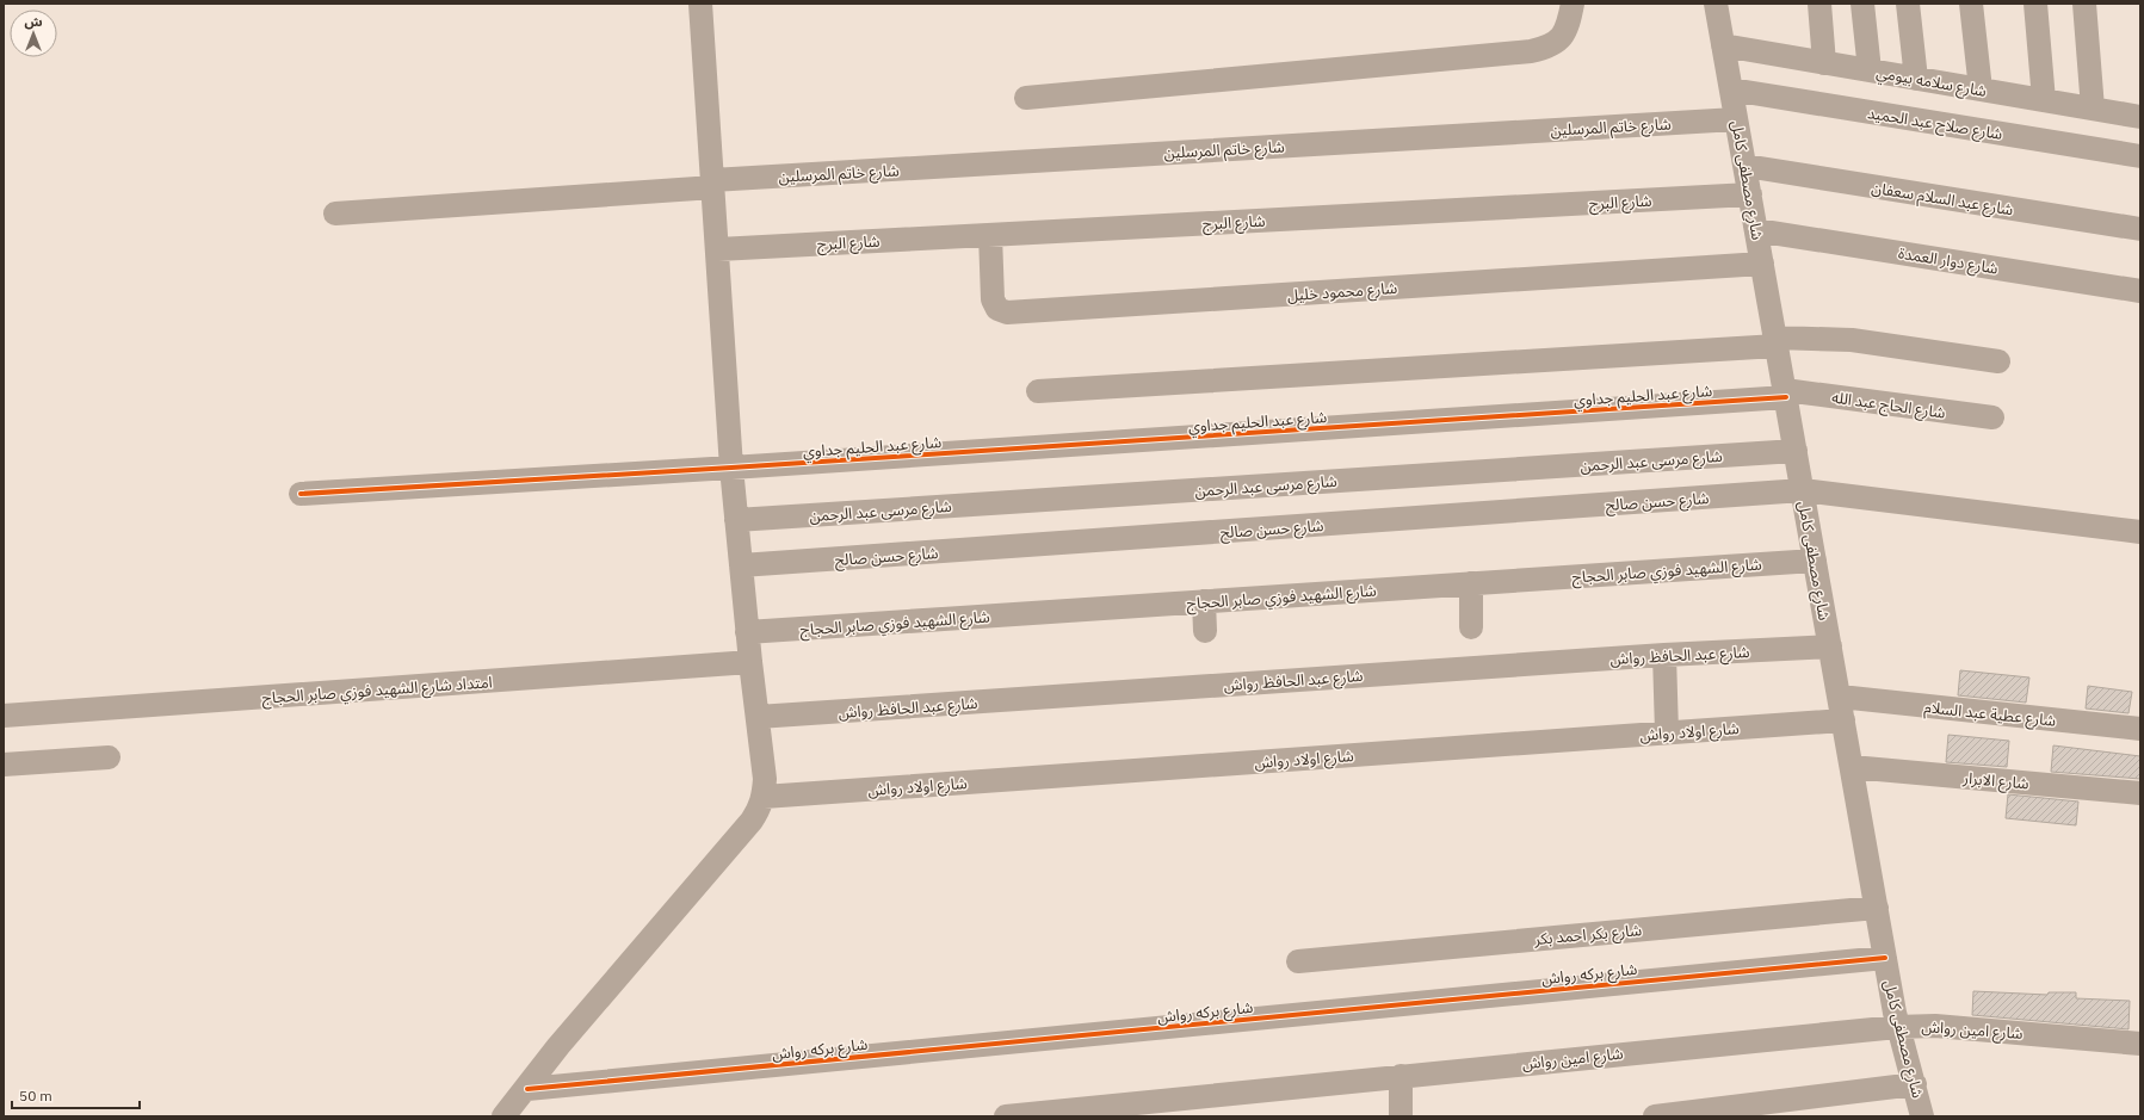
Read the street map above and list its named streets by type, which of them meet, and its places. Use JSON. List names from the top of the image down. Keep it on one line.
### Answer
{"streets":{"street":["شارع سلامه بيومي","شارع صلاح عبد الحميد","شارع خاتم المرسلين","شارع مصطفى كامل","شارع عبد السلام سعفان","شارع البرج","شارع دوار العمدة","شارع محمود خليل","شارع عبد الحليم جداوي","شارع الحاج عبد الله","شارع مرسى عبد الرحمن","شارع حسن صالح","شارع الشهيد فوزي صابر الحجاج","شارع عبد الحافظ رواش","امتداد شارع الشهيد فوزي صابر الحجاج","شارع عطية عبد السلام","شارع اولاد رواش","شارع الابرار","شارع بكر احمد بكر","شارع بركه رواش","شارع امين رواش"]},"crossings":[["شارع سلامه بيومي","شارع مصطفى كامل"],["شارع صلاح عبد الحميد","شارع مصطفى كامل"],["شارع خاتم المرسلين","شارع مصطفى كامل"],["شارع مصطفى كامل","شارع عبد السلام سعفان"],["شارع مصطفى كامل","شارع البرج"],["شارع مصطفى كامل","شارع دوار العمدة"],["شارع مصطفى كامل","شارع محمود خليل"],["شارع مصطفى كامل","شارع عبد الحليم جداوي"],["شارع مصطفى كامل","شارع الحاج عبد الله"],["شارع مصطفى كامل","شارع مرسى عبد الرحمن"],["شارع مصطفى كامل","شارع حسن صالح"],["شارع مصطفى كامل","شارع الشهيد فوزي صابر الحجاج"],["شارع مصطفى كامل","شارع عبد الحافظ رواش"],["شارع مصطفى كامل","شارع عطية عبد السلام"],["شارع مصطفى كامل","شارع اولاد رواش"],["شارع مصطفى كامل","شارع الابرار"],["شارع مصطفى كامل","شارع بكر احمد بكر"],["شارع مصطفى كامل","شارع بركه رواش"],["شارع مصطفى كامل","شارع امين رواش"],["شارع البرج","شارع محمود خليل"],["شارع عبد الحليم جداوي","شارع الحاج عبد الله"]],"scale_bar":"50 m","north":"top"}
